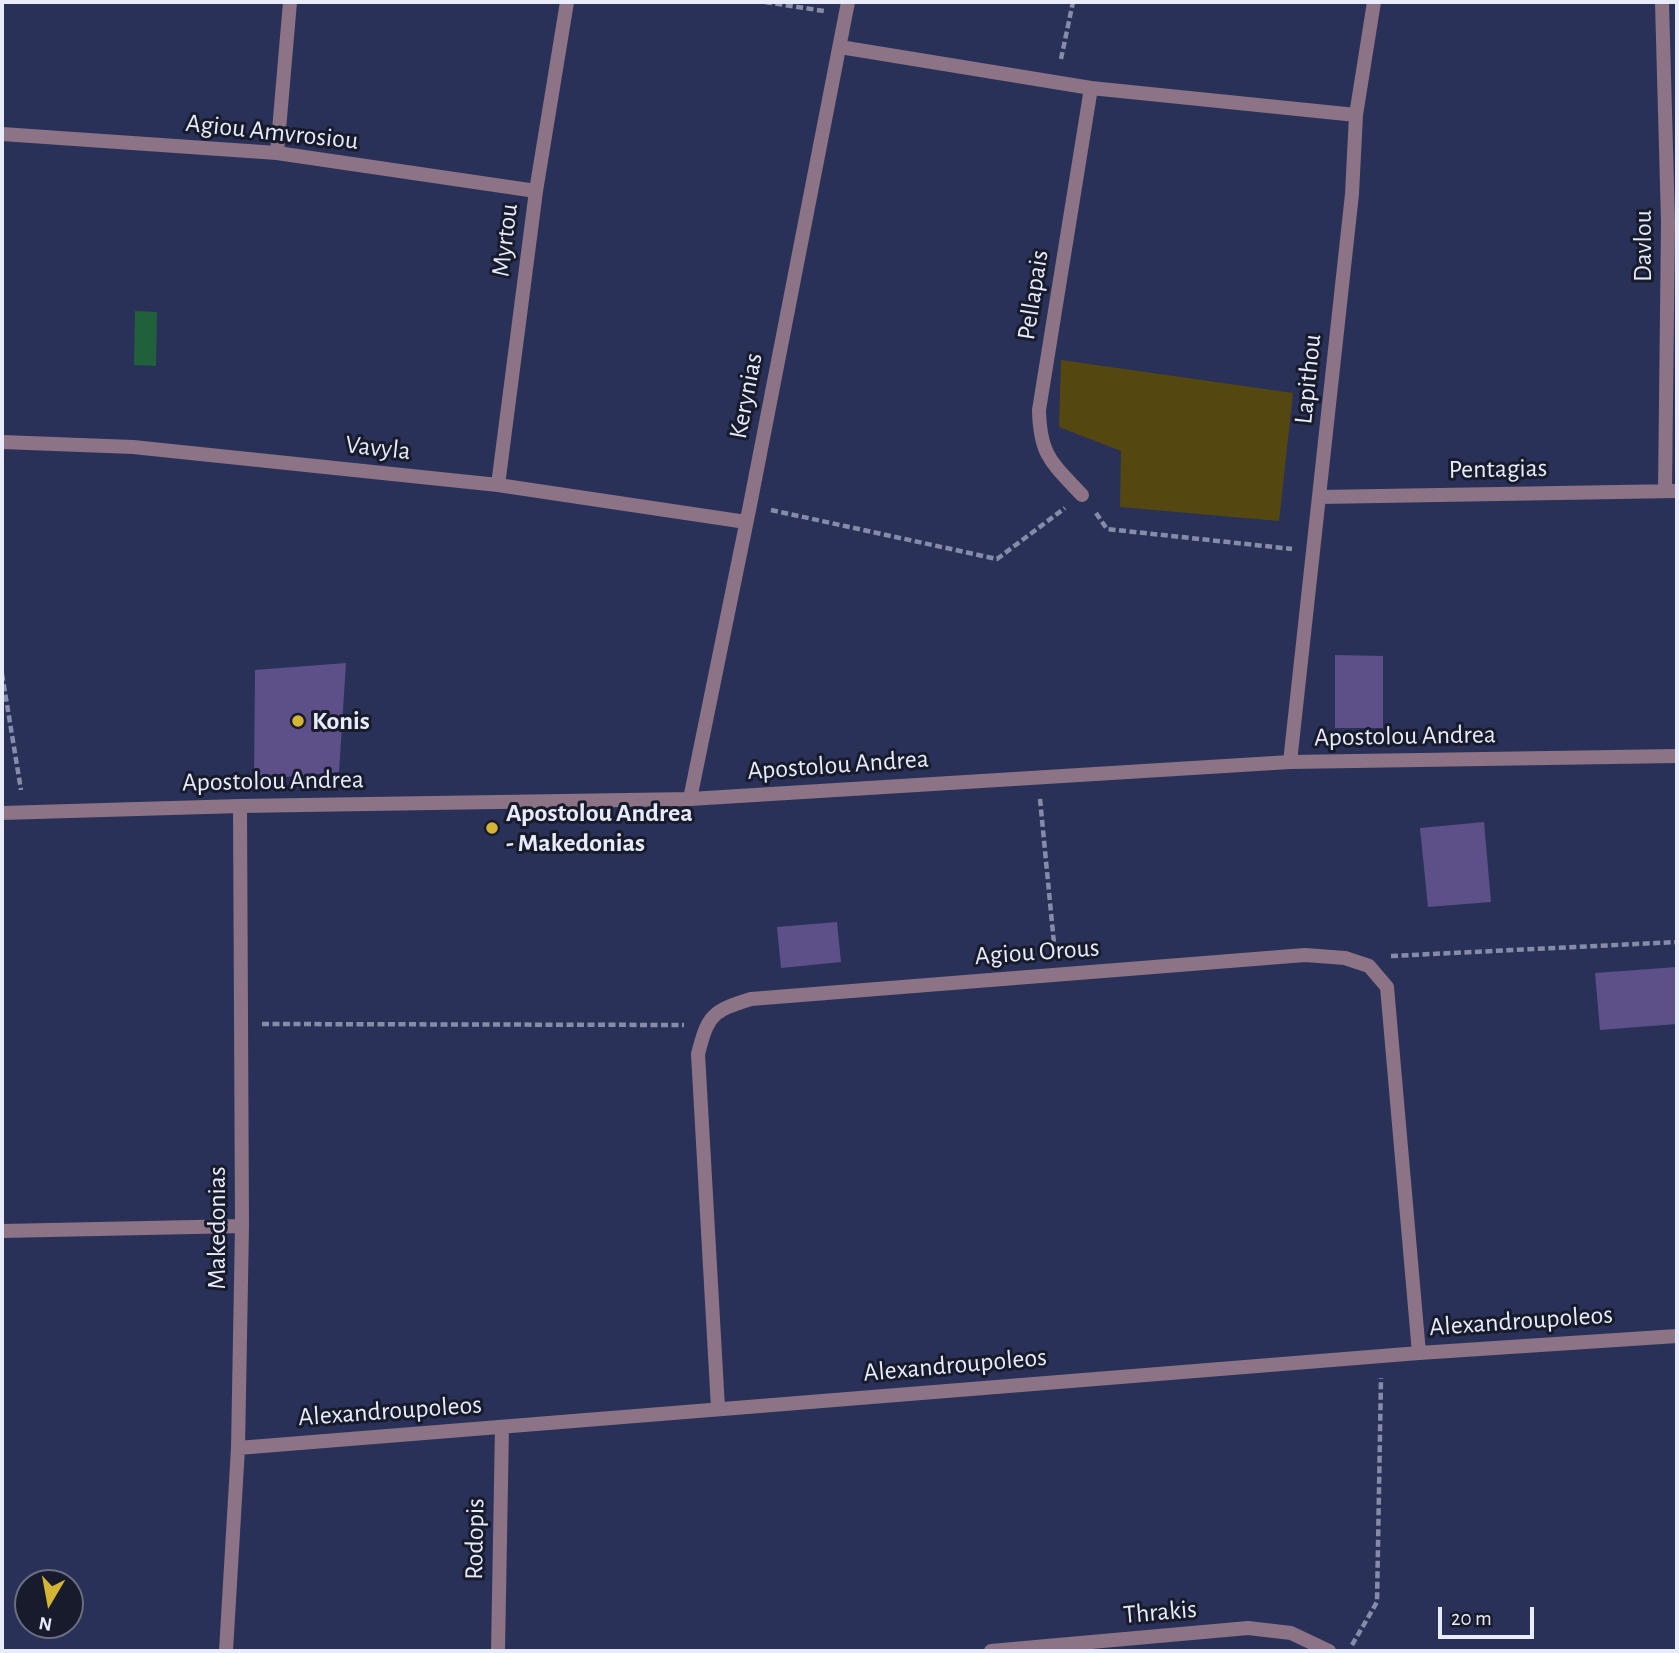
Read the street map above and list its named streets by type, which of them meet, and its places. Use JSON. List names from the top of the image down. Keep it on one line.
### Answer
{"streets":{"street":["Agiou Amvrosiou","Myrtou","Davlou","Pellapais","Lapithou","Kerynias","Vavyla","Pentagias","Apostolou Andrea","Agiou Orous","Makedonias","Alexandroupoleos","Rodopis","Thrakis"]},"crossings":[["Agiou Amvrosiou","Myrtou"],["Myrtou","Vavyla"],["Davlou","Pentagias"],["Lapithou","Pentagias"],["Lapithou","Apostolou Andrea"],["Kerynias","Vavyla"],["Kerynias","Apostolou Andrea"],["Apostolou Andrea","Makedonias"],["Agiou Orous","Alexandroupoleos"],["Makedonias","Alexandroupoleos"],["Alexandroupoleos","Rodopis"]],"places":["Konis","Apostolou Andrea - Makedonias"],"scale_bar":"20 m","north":"bottom"}
